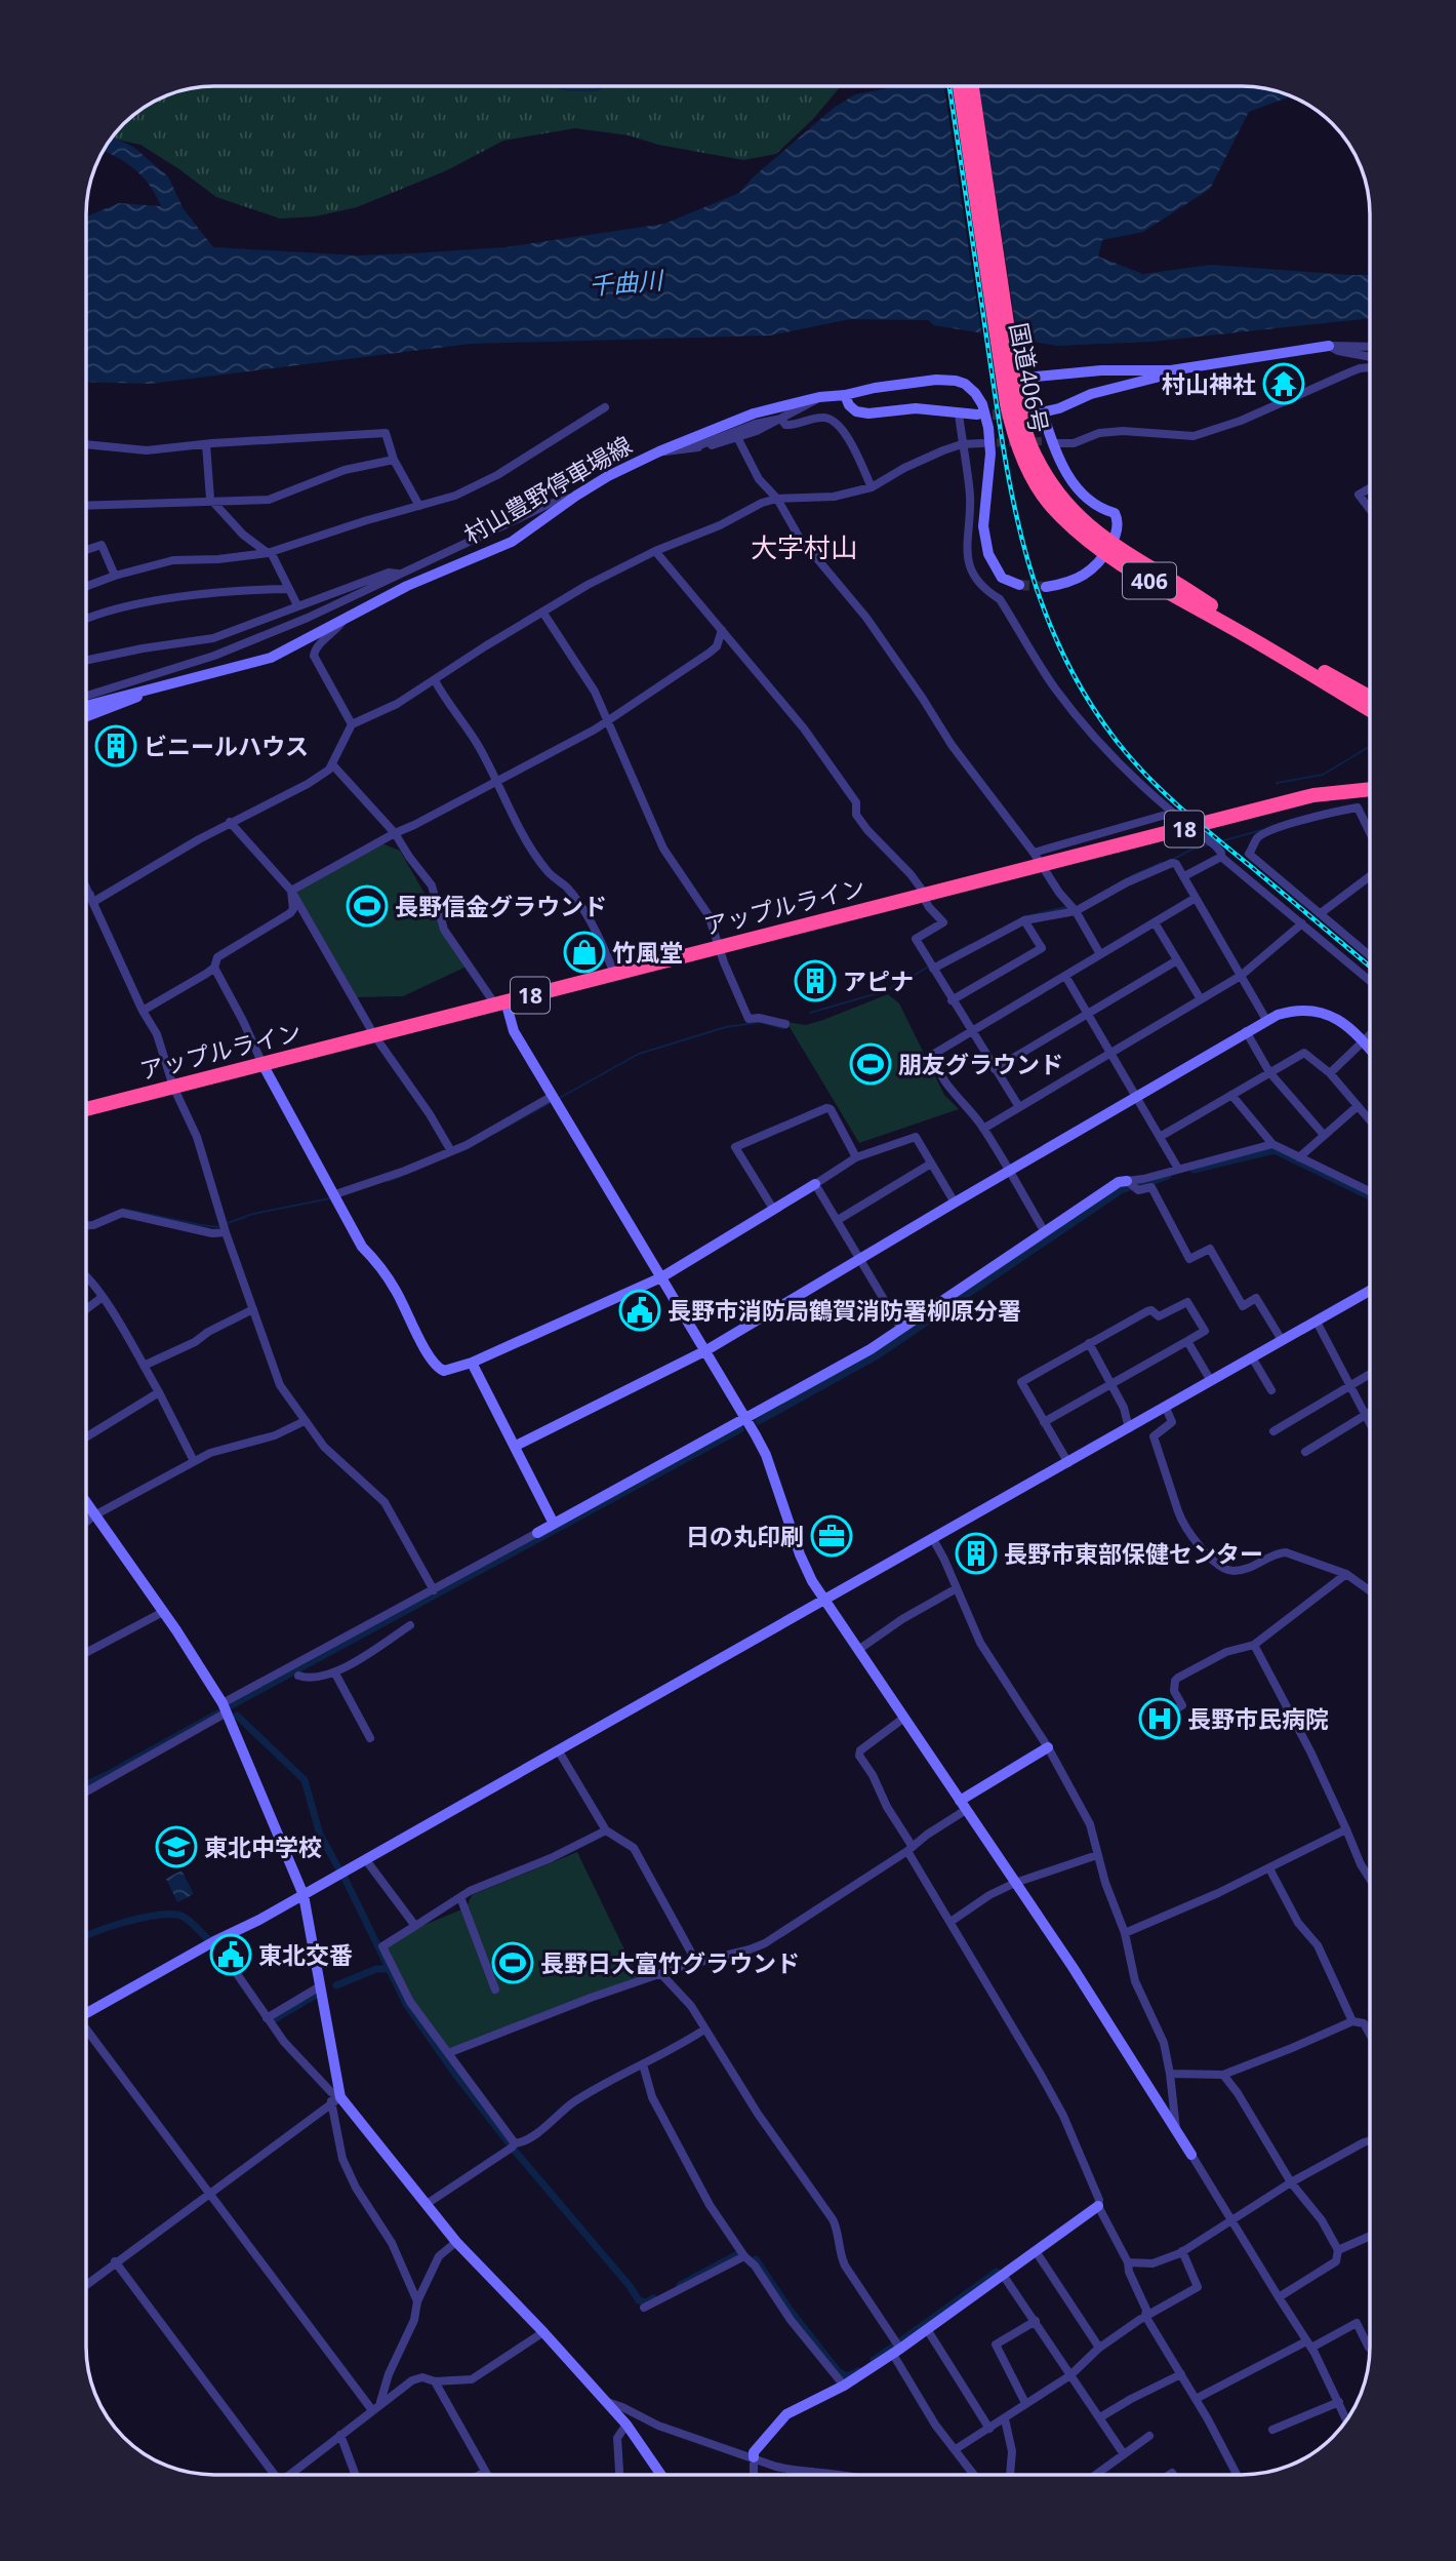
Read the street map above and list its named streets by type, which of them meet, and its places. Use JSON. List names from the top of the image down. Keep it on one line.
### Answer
{"streets":{"highway":["国道406号","406","18","アップルライン"],"street":["村山豊野停車場線"]},"districts":["大字村山"],"water":["千曲川"],"places":{"temple":["村山神社"],"building":["ビニールハウス","アピナ","長野市東部保健センター"],"sports":["長野信金グラウンド","朋友グラウンド","長野日大富竹グラウンド"],"shop":["竹風堂"],"public building":["長野市消防局鶴賀消防署柳原分署","東北交番"],"office":["日の丸印刷"],"hospital":["長野市民病院"],"school or university":["東北中学校"]}}
